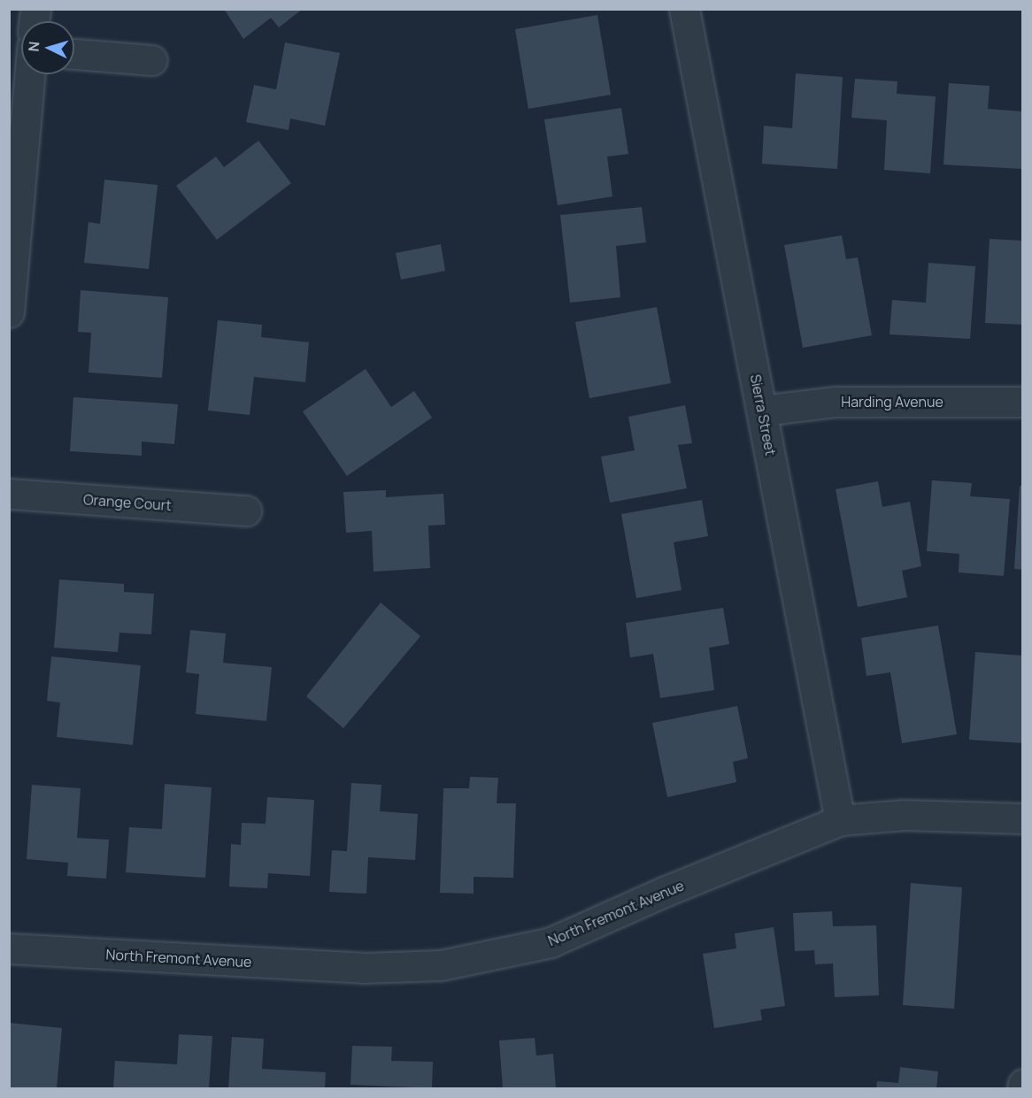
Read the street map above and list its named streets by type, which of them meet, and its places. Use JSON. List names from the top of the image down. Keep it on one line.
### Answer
{"streets":{"street":["Harding Avenue","Sierra Street","Orange Court","North Fremont Avenue"]},"crossings":[["Harding Avenue","Sierra Street"],["Sierra Street","North Fremont Avenue"]],"north":"left"}
